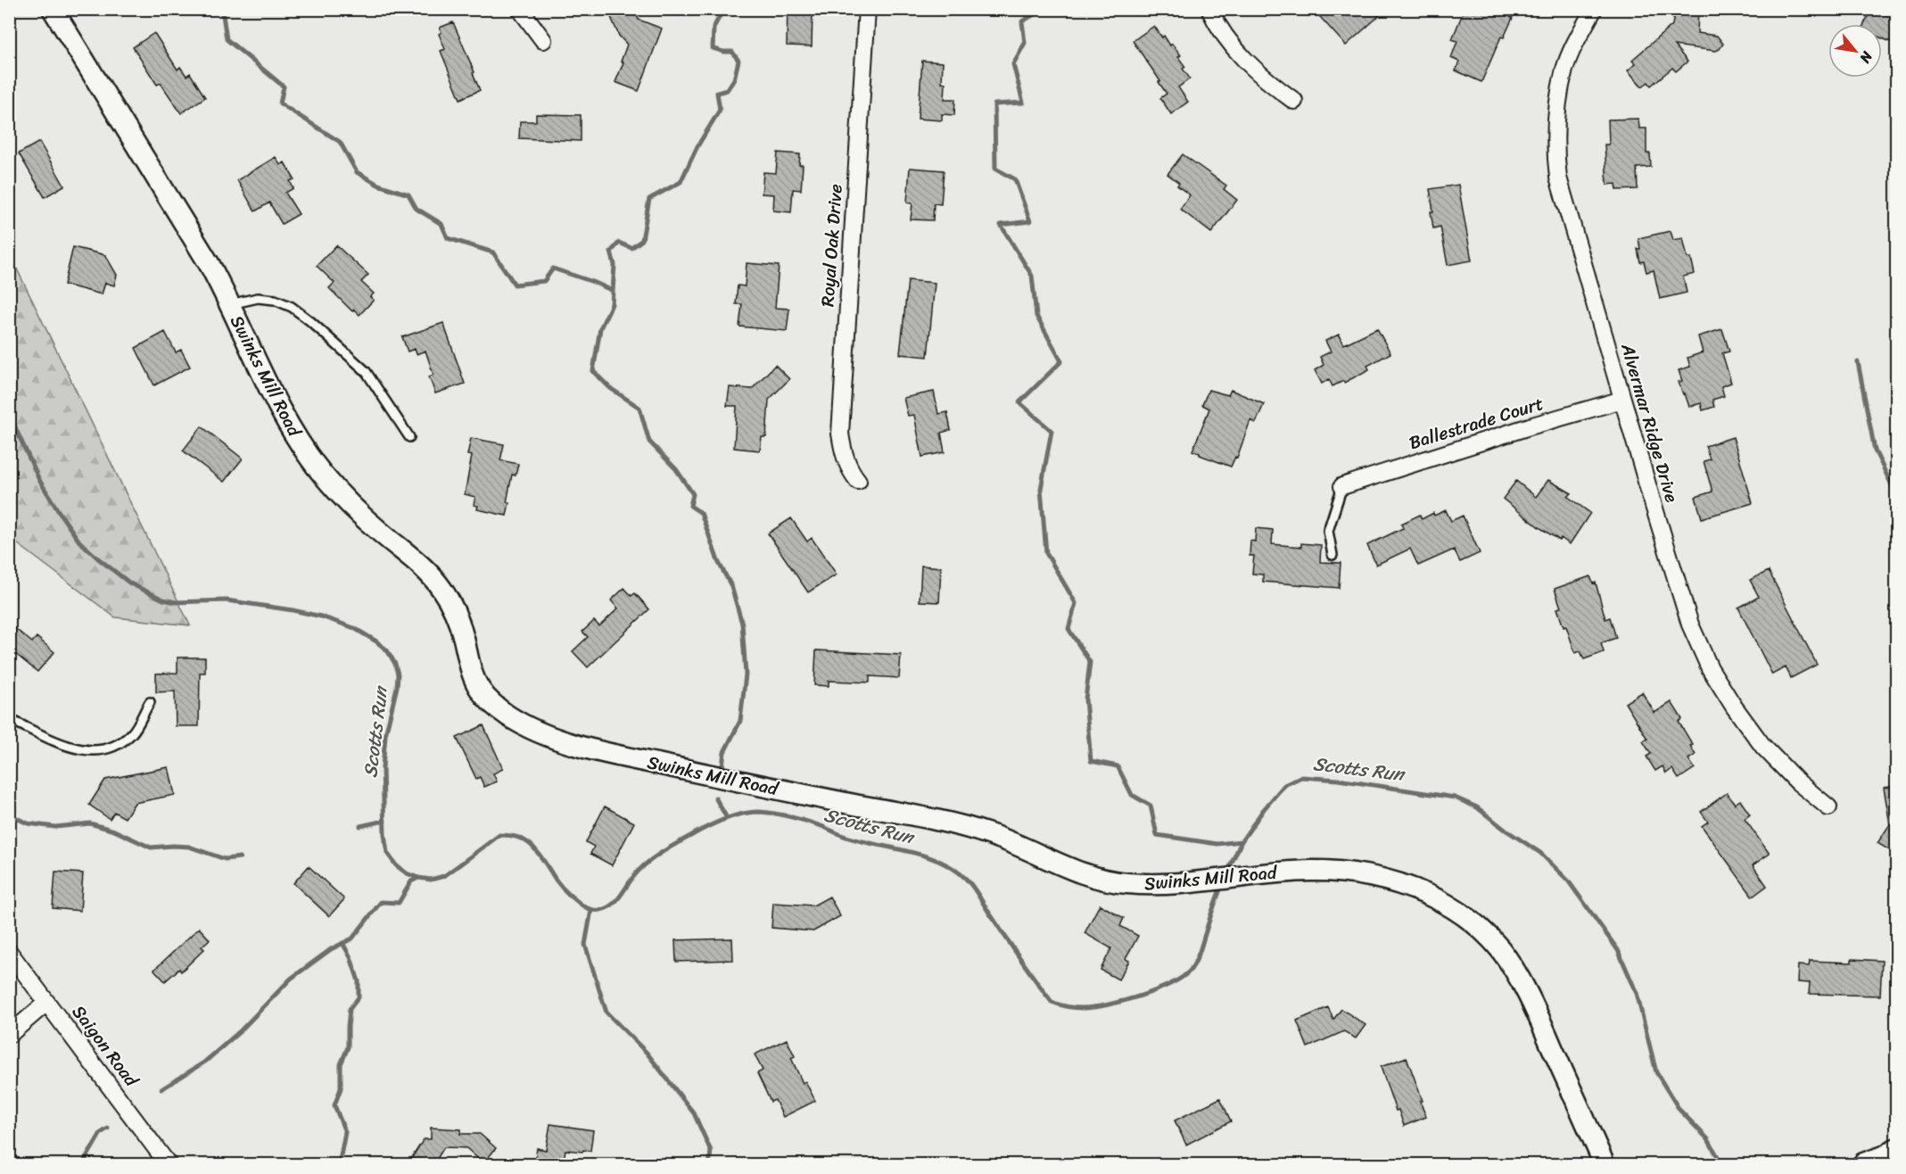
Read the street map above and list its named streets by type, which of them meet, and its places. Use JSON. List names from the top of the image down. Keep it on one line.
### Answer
{"streets":{"street":["Royal Oak Drive","Swinks Mill Road","Ballestrade Court","Alvermar Ridge Drive","Saigon Road"]},"crossings":[["Ballestrade Court","Alvermar Ridge Drive"]],"water":["Scotts Run"],"north":"bottom right"}
